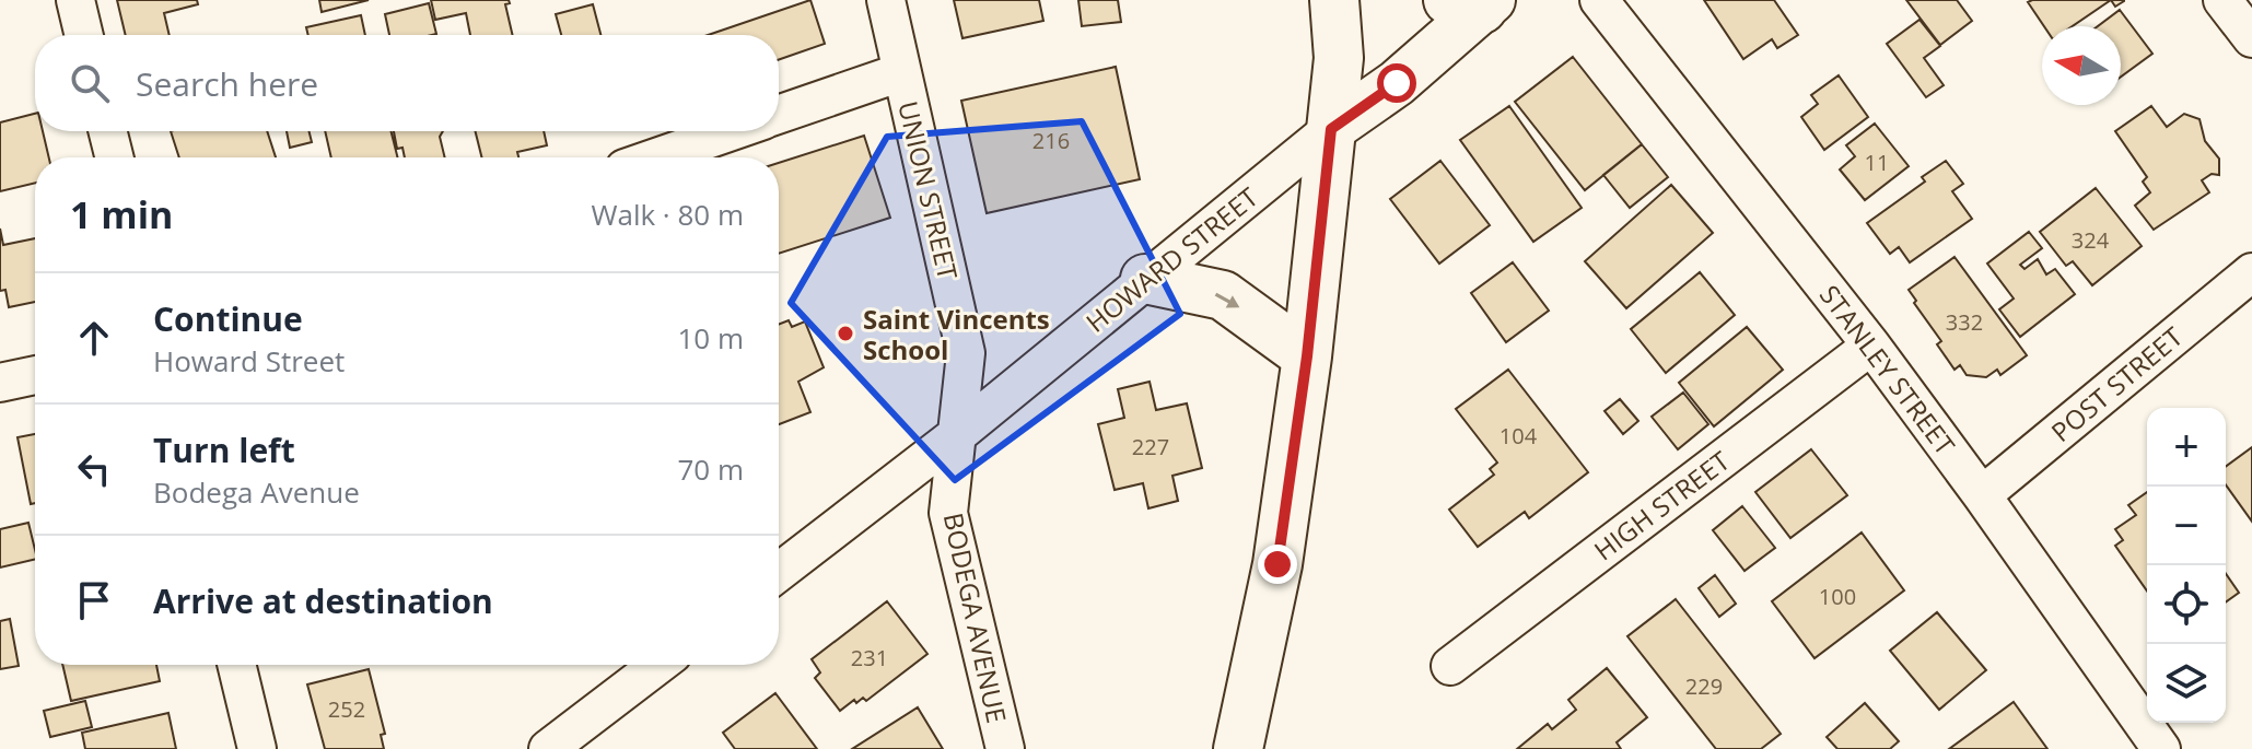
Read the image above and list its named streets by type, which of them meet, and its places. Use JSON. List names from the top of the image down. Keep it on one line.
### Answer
{"streets":{"street":["UNION STREET","HOWARD STREET","STANLEY STREET","POST STREET","HIGH STREET","BODEGA AVENUE"]},"crossings":[["UNION STREET","HOWARD STREET"],["UNION STREET","BODEGA AVENUE"],["HOWARD STREET","BODEGA AVENUE"],["STANLEY STREET","POST STREET"],["STANLEY STREET","HIGH STREET"]],"places":["Saint Vincents School"],"house_numbers":["216","11","324","332","104","227","100","231","229","252"],"north":"left","page":{"search":"Search here","heading":["1 min","Walk · 80 m"],"list":[["Continue","Howard Street","10 m"],["Turn left","Bodega Avenue","70 m"],"Arrive at destination"],"map_buttons":["+","−"]}}
